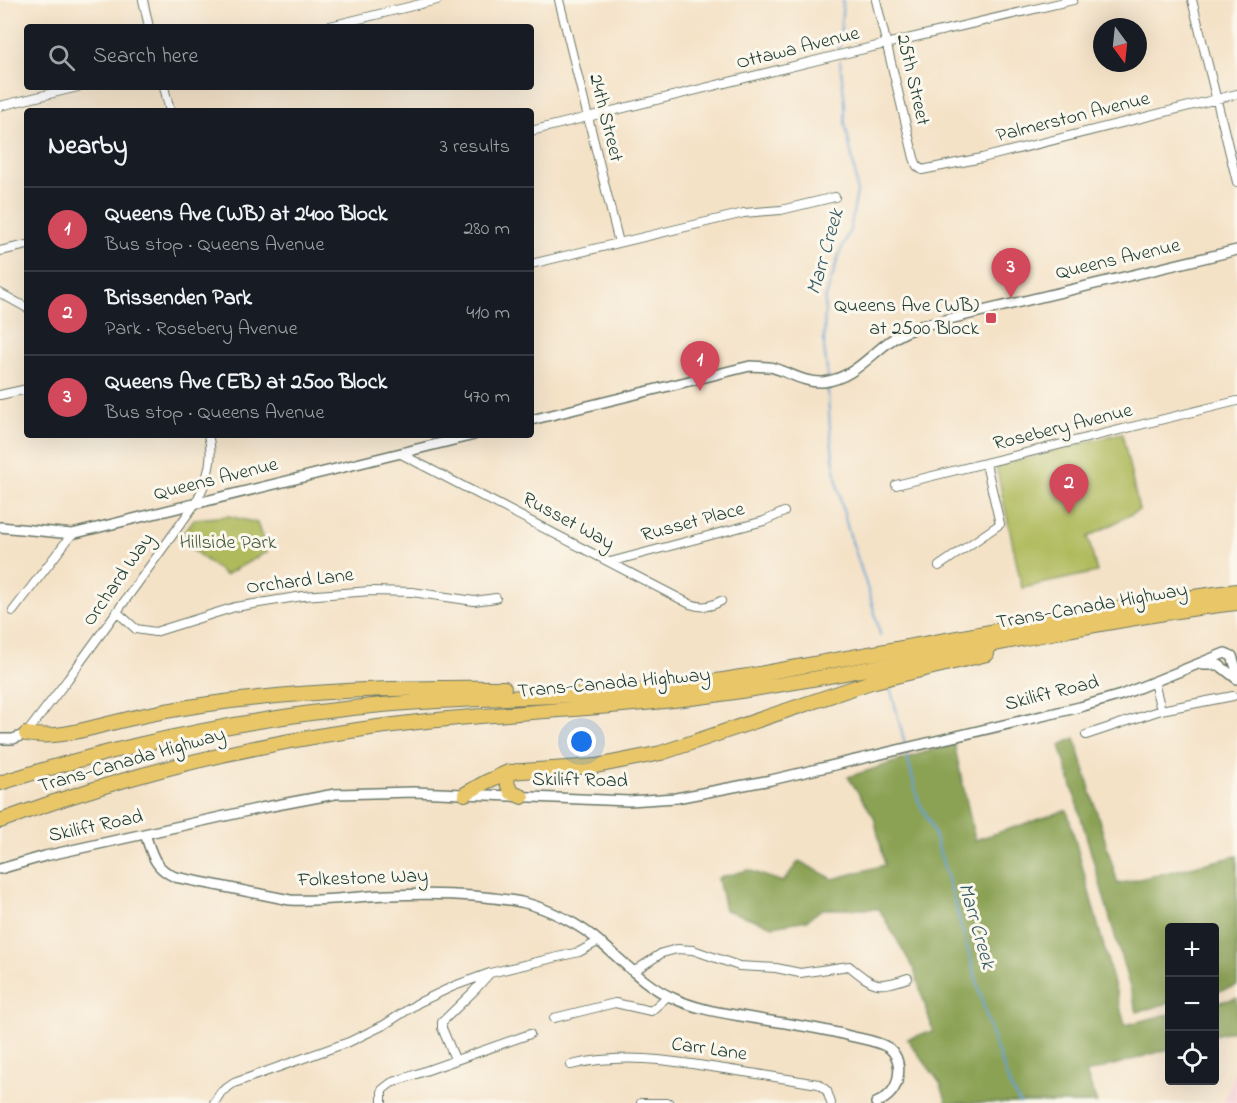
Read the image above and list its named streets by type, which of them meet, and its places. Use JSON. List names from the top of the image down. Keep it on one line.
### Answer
{"streets":{"highway":["Trans-Canada Highway"],"street":["Ottawa Avenue","25th Street","24th Street","Palmerston Avenue","Queens Avenue","Rosebery Avenue","Russet Way","Russet Place","Orchard Way","Orchard Lane","Skilift Road","Folkestone Way","Carr Lane"]},"crossings":[["Ottawa Avenue","25th Street"],["Ottawa Avenue","24th Street"],["25th Street","Palmerston Avenue"],["Queens Avenue","Russet Way"],["Queens Avenue","Orchard Way"],["Russet Way","Russet Place"],["Orchard Way","Orchard Lane"],["Skilift Road","Folkestone Way"]],"water":["Marr Creek"],"parks":["Hillside Park"],"places":{"transit":["Queens Ave (WB) at 2500 Block"]},"north":"bottom","page":{"search":"Search here","heading":["Nearby","3 results"],"list":[{"mark":"1","name":"Queens Ave (WB) at 2400 Block","note":"Bus stop · Queens Avenue","value":"280 m"},{"mark":"2","name":"Brissenden Park","note":"Park · Rosebery Avenue","value":"410 m"},{"mark":"3","name":"Queens Ave (EB) at 2500 Block","note":"Bus stop · Queens Avenue","value":"470 m"}],"pins":["3","1","2"],"map_buttons":["+","−"]}}
